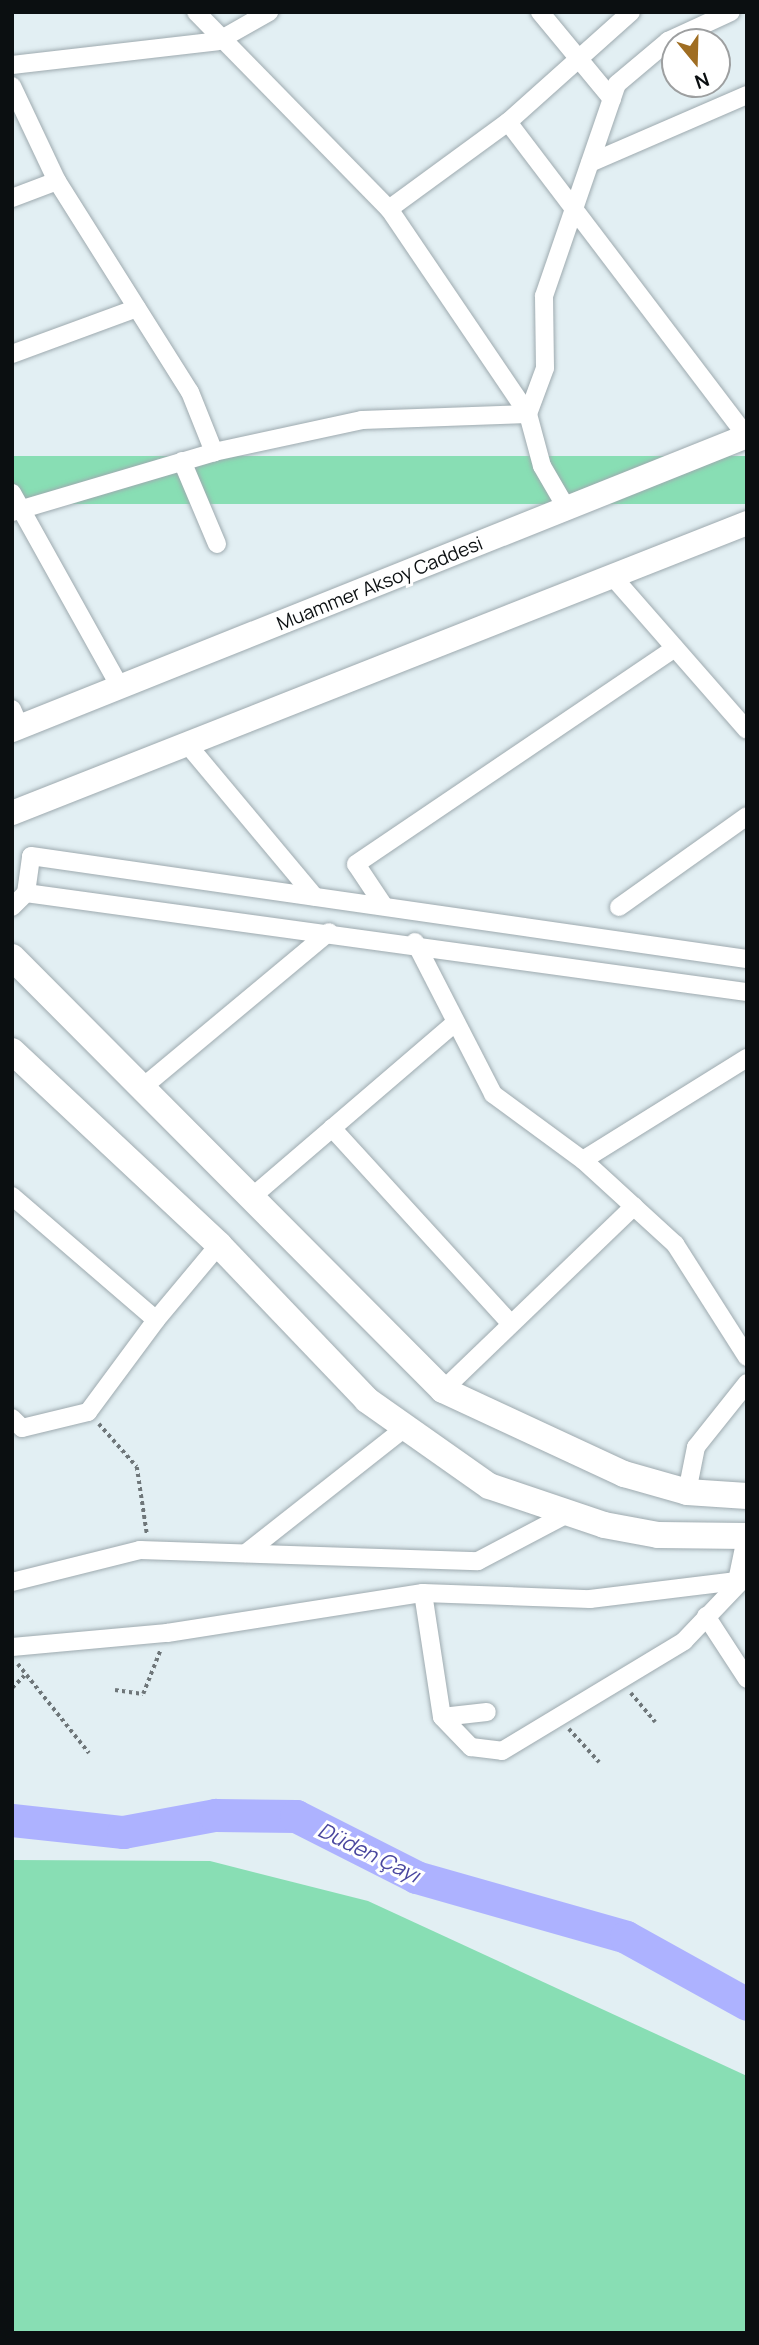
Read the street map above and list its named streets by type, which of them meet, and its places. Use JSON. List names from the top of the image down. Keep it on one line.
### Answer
{"streets":{"main road":["Muammer Aksoy Caddesi"]},"water":["Düden Çayı"],"north":"bottom"}
